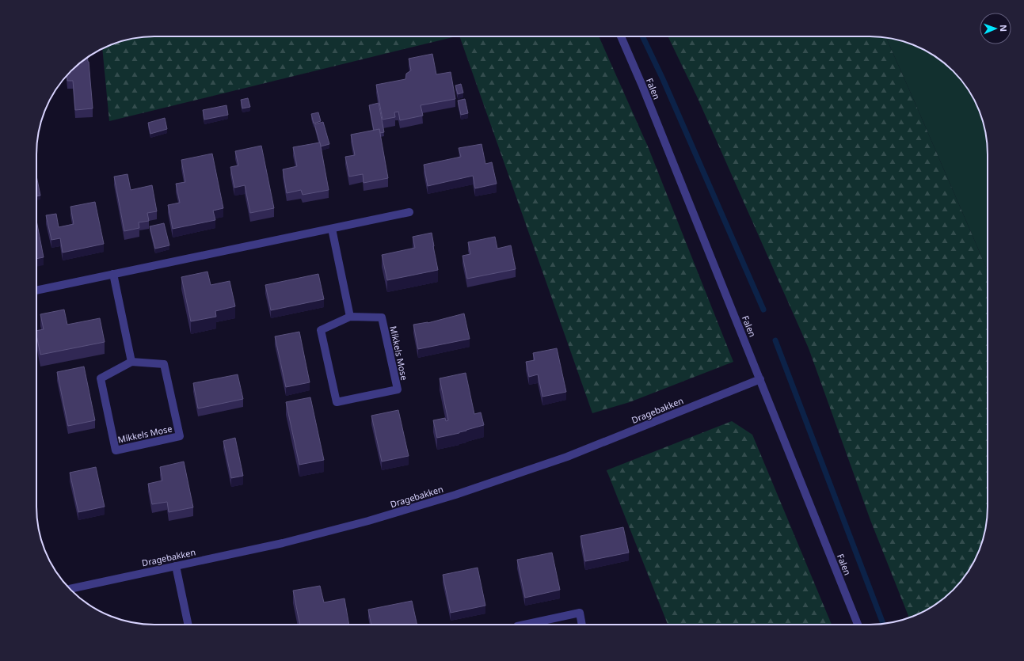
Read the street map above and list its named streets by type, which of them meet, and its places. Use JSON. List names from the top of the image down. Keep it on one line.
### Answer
{"streets":{"street":["Falen","Mikkels Mose","Dragebakken"]},"crossings":[["Falen","Dragebakken"]],"north":"right"}
